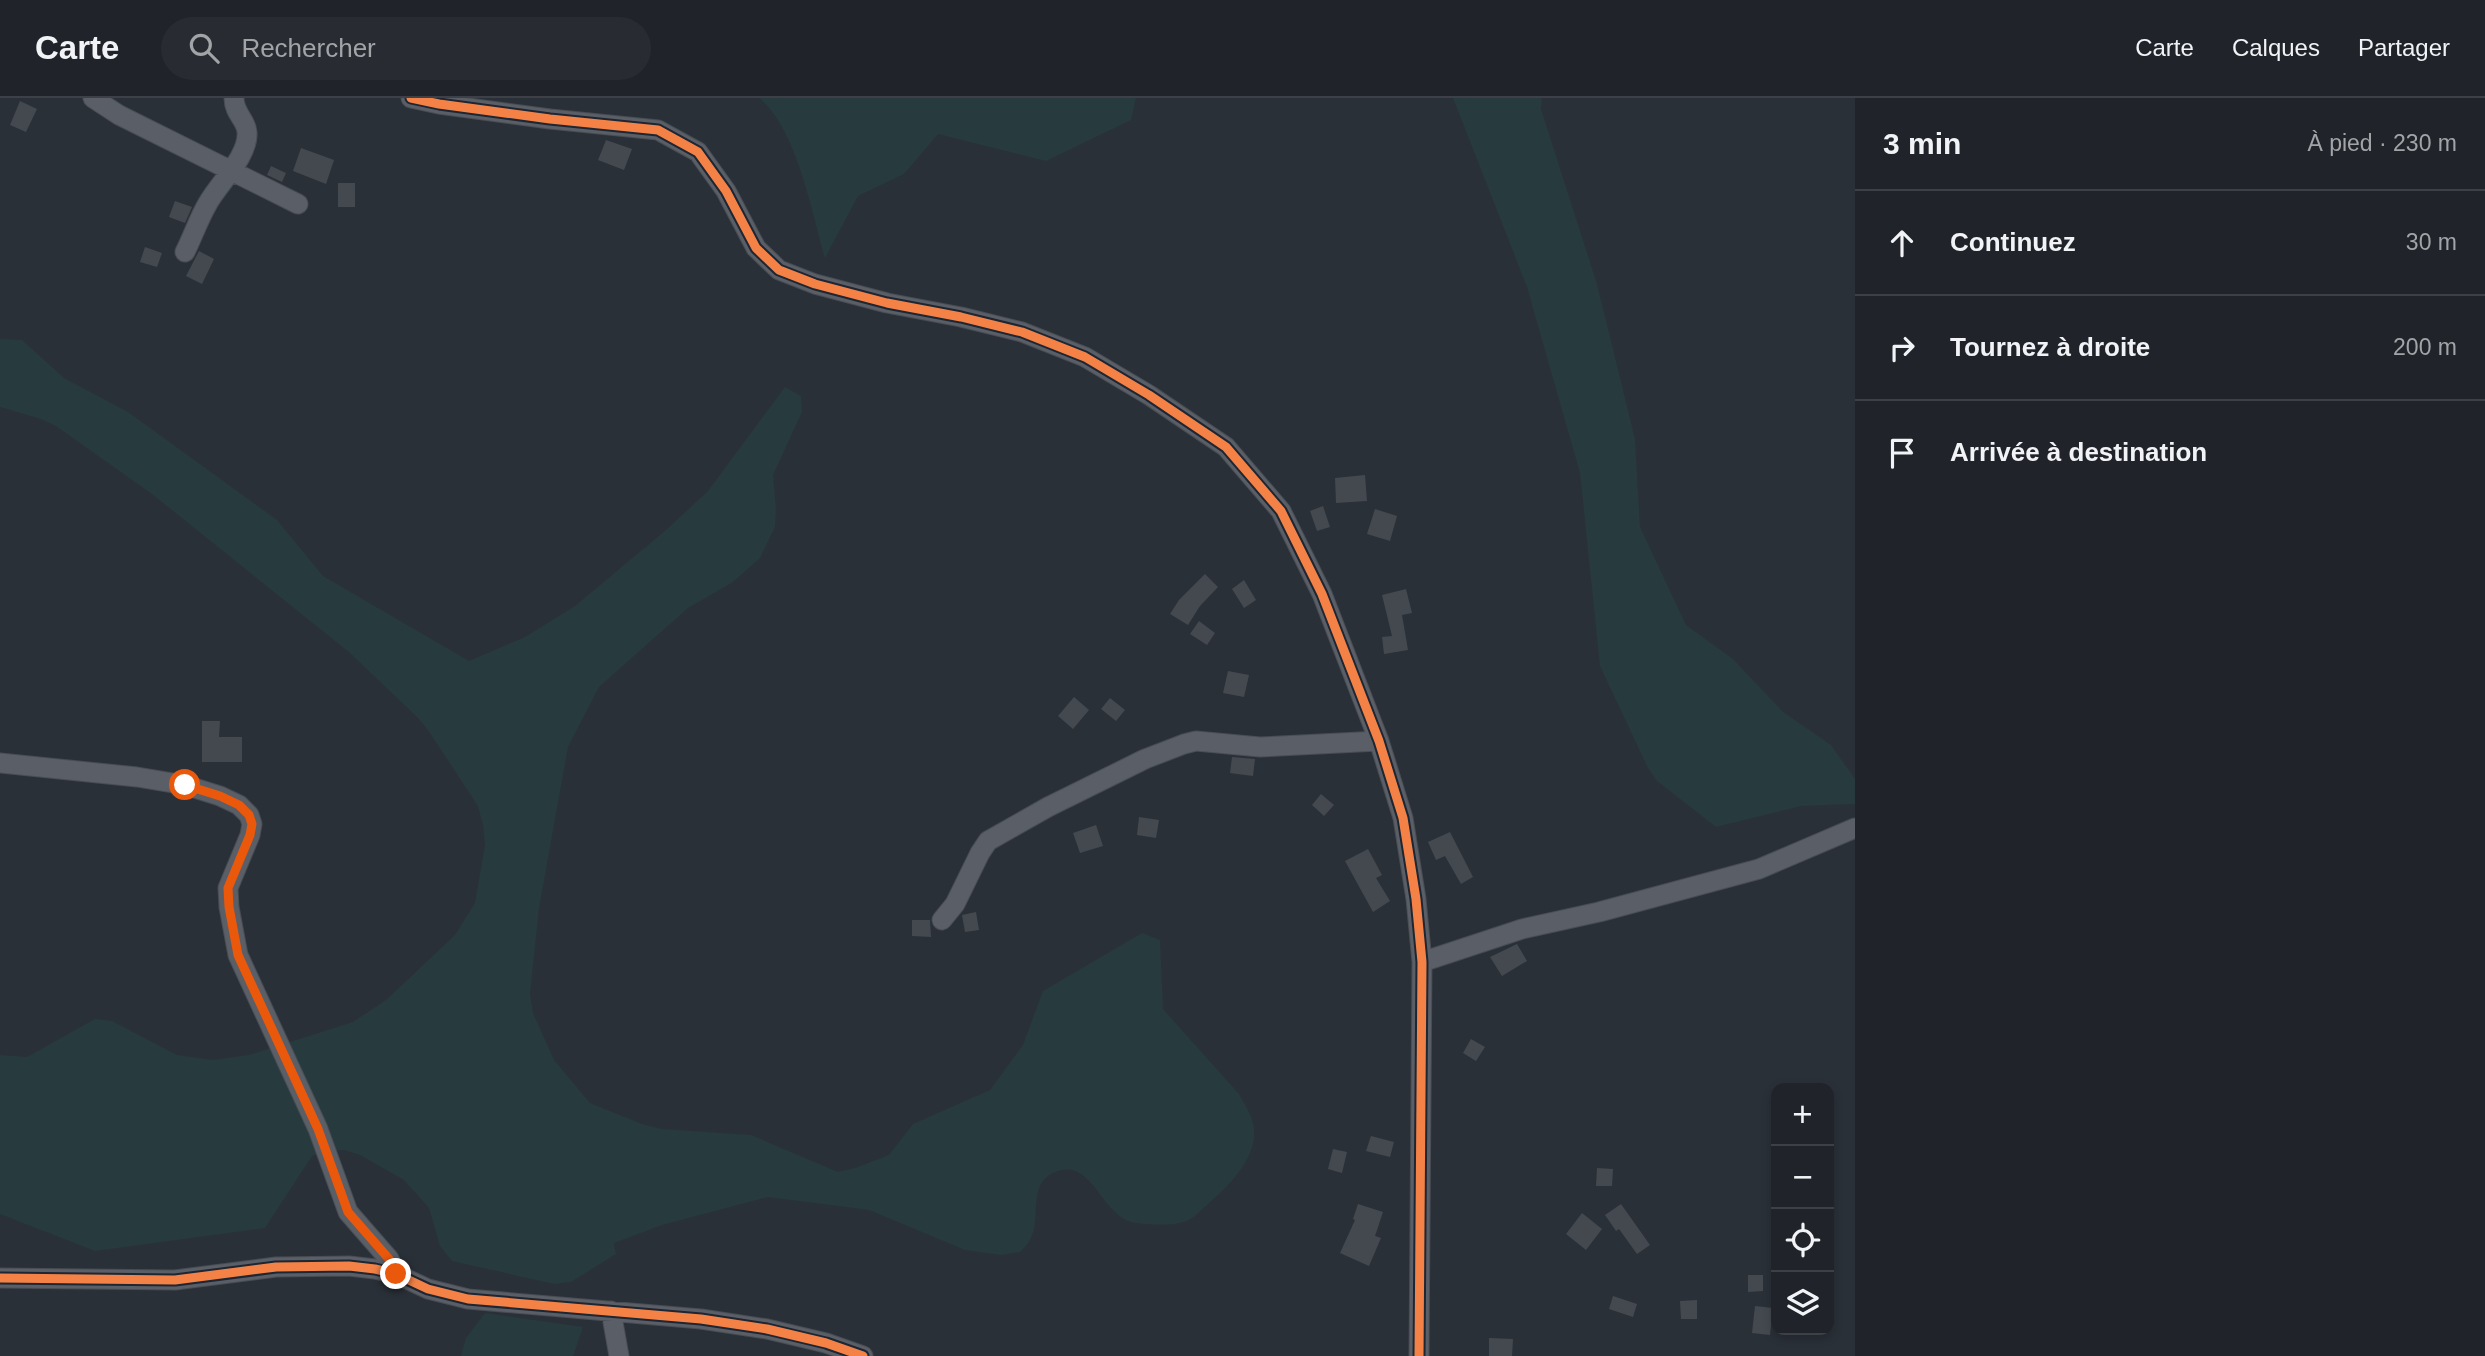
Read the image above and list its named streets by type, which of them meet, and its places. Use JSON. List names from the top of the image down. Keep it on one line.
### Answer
{"page":{"header":"Carte","search":"Rechercher","nav":["Carte","Calques","Partager"],"heading":["3 min","À pied · 230 m"],"list":[["Continuez","30 m"],["Tournez à droite","200 m"],"Arrivée à destination"],"map_buttons":["+","−"]}}
